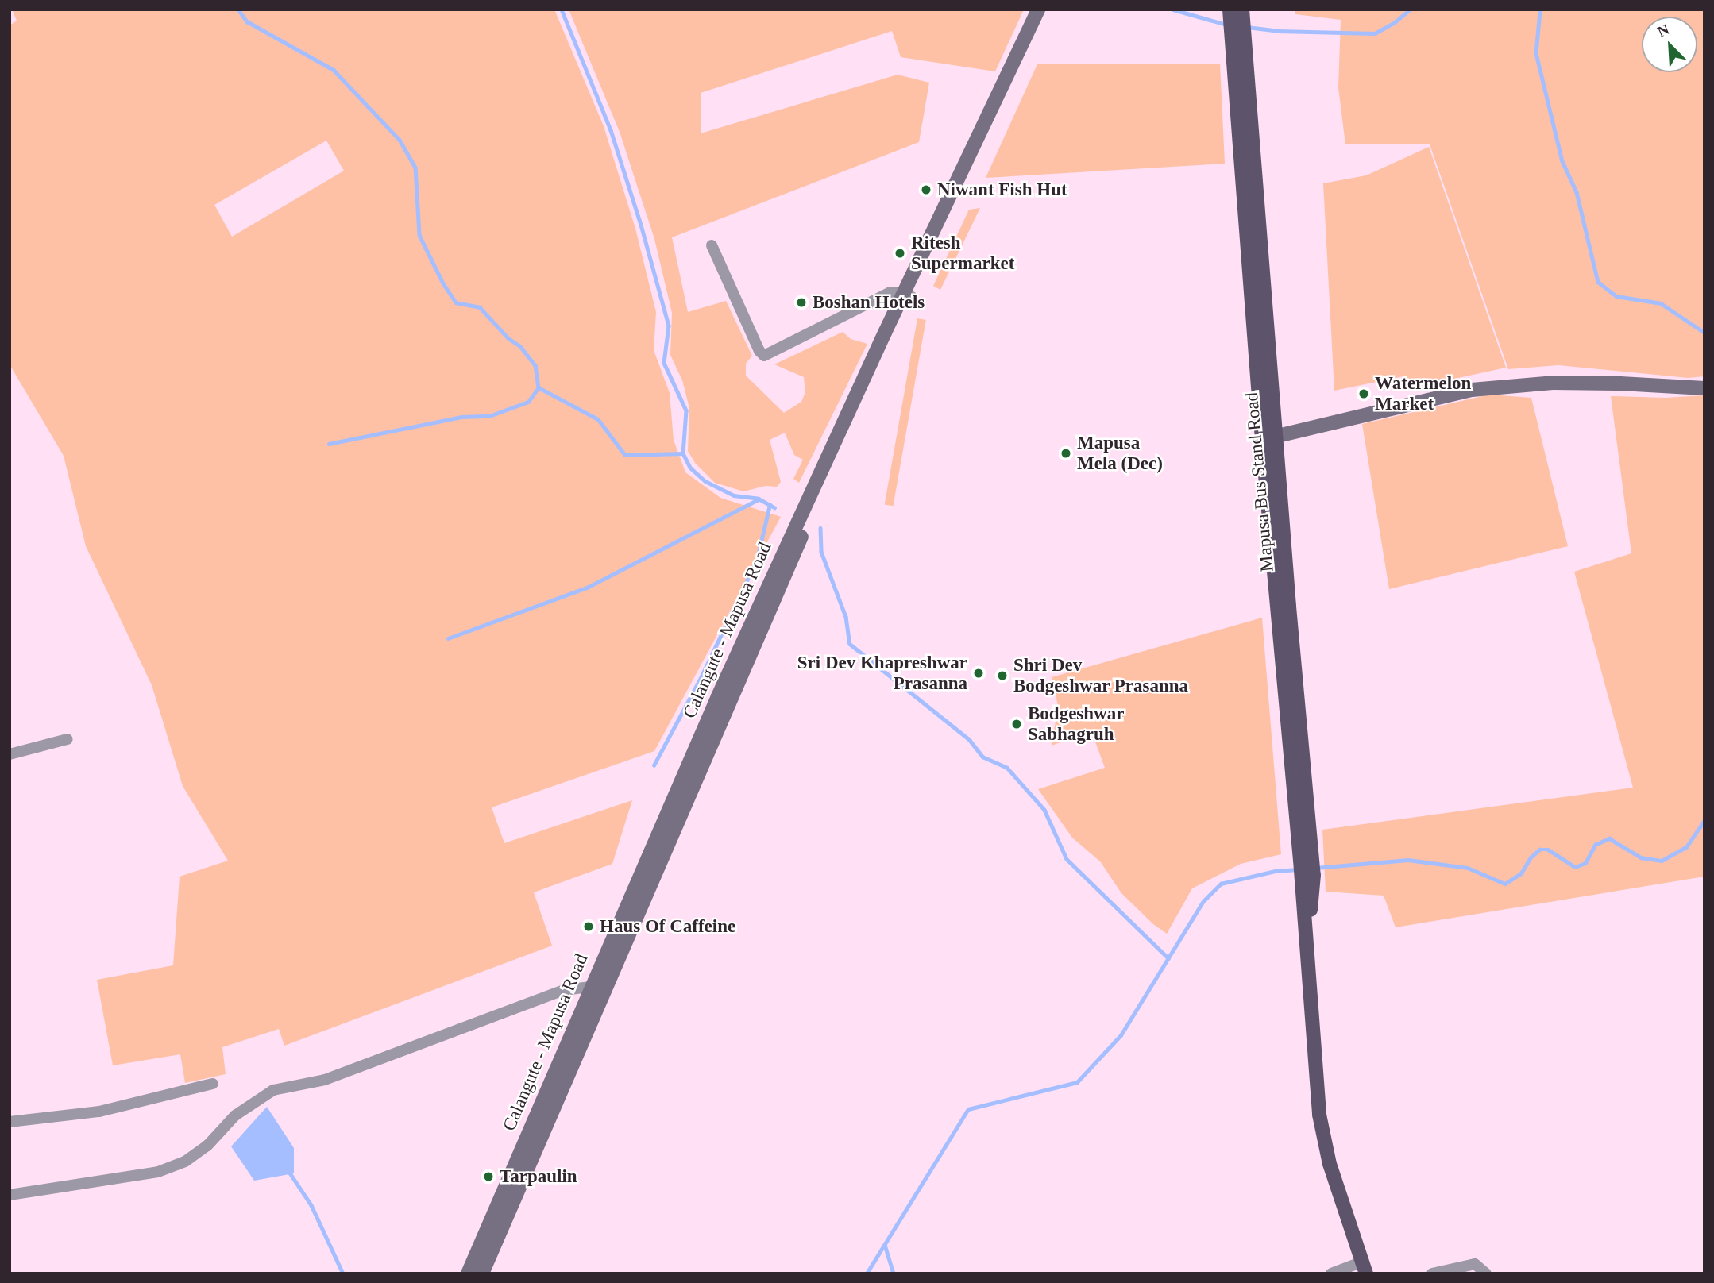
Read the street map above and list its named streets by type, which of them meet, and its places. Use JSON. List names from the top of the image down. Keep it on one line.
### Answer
{"streets":{"main road":["Mapusa Bus Stand Road","Calangute - Mapusa Road"]},"places":["Niwant Fish Hut","Ritesh Supermarket","Boshan Hotels","Watermelon Market","Mapusa Mela (Dec)","Sri Dev Khapreshwar Prasanna","Shri Dev Bodgeshwar Prasanna","Bodgeshwar Sabhagruh","Haus Of Caffeine","Tarpaulin"],"north":"top left"}
